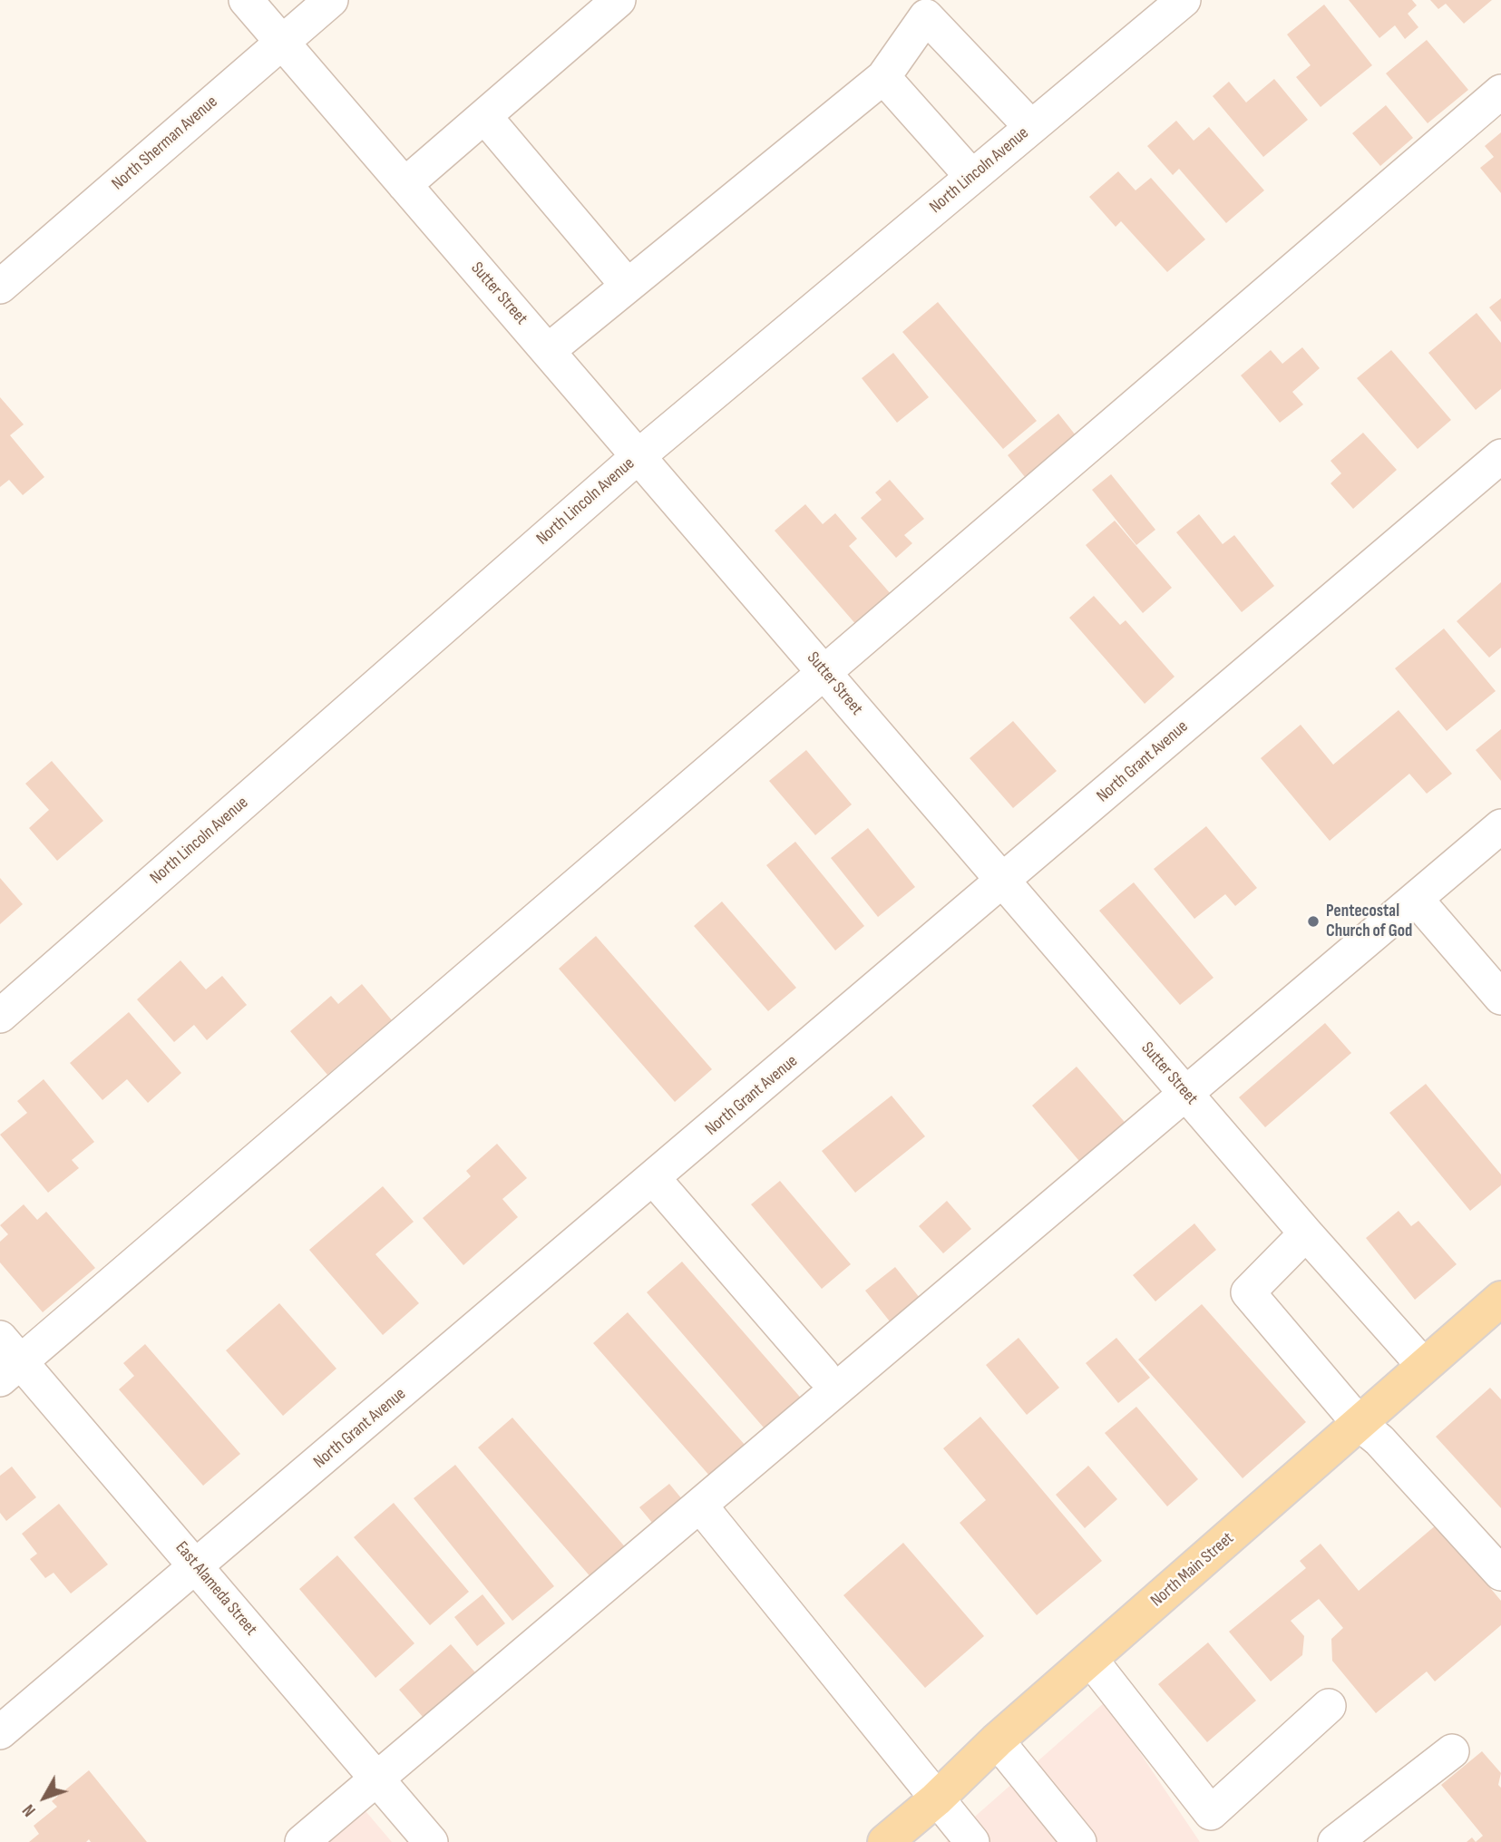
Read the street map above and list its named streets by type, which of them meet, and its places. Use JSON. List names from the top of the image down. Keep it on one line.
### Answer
{"streets":{"main road":["North Main Street"],"street":["North Sherman Avenue","North Lincoln Avenue","Sutter Street","North Grant Avenue","East Alameda Street"]},"crossings":[["North Sherman Avenue","Sutter Street"],["North Lincoln Avenue","Sutter Street"],["Sutter Street","North Grant Avenue"],["Sutter Street","North Main Street"],["North Grant Avenue","East Alameda Street"]],"places":["Pentecostal Church of God"],"north":"bottom left"}
